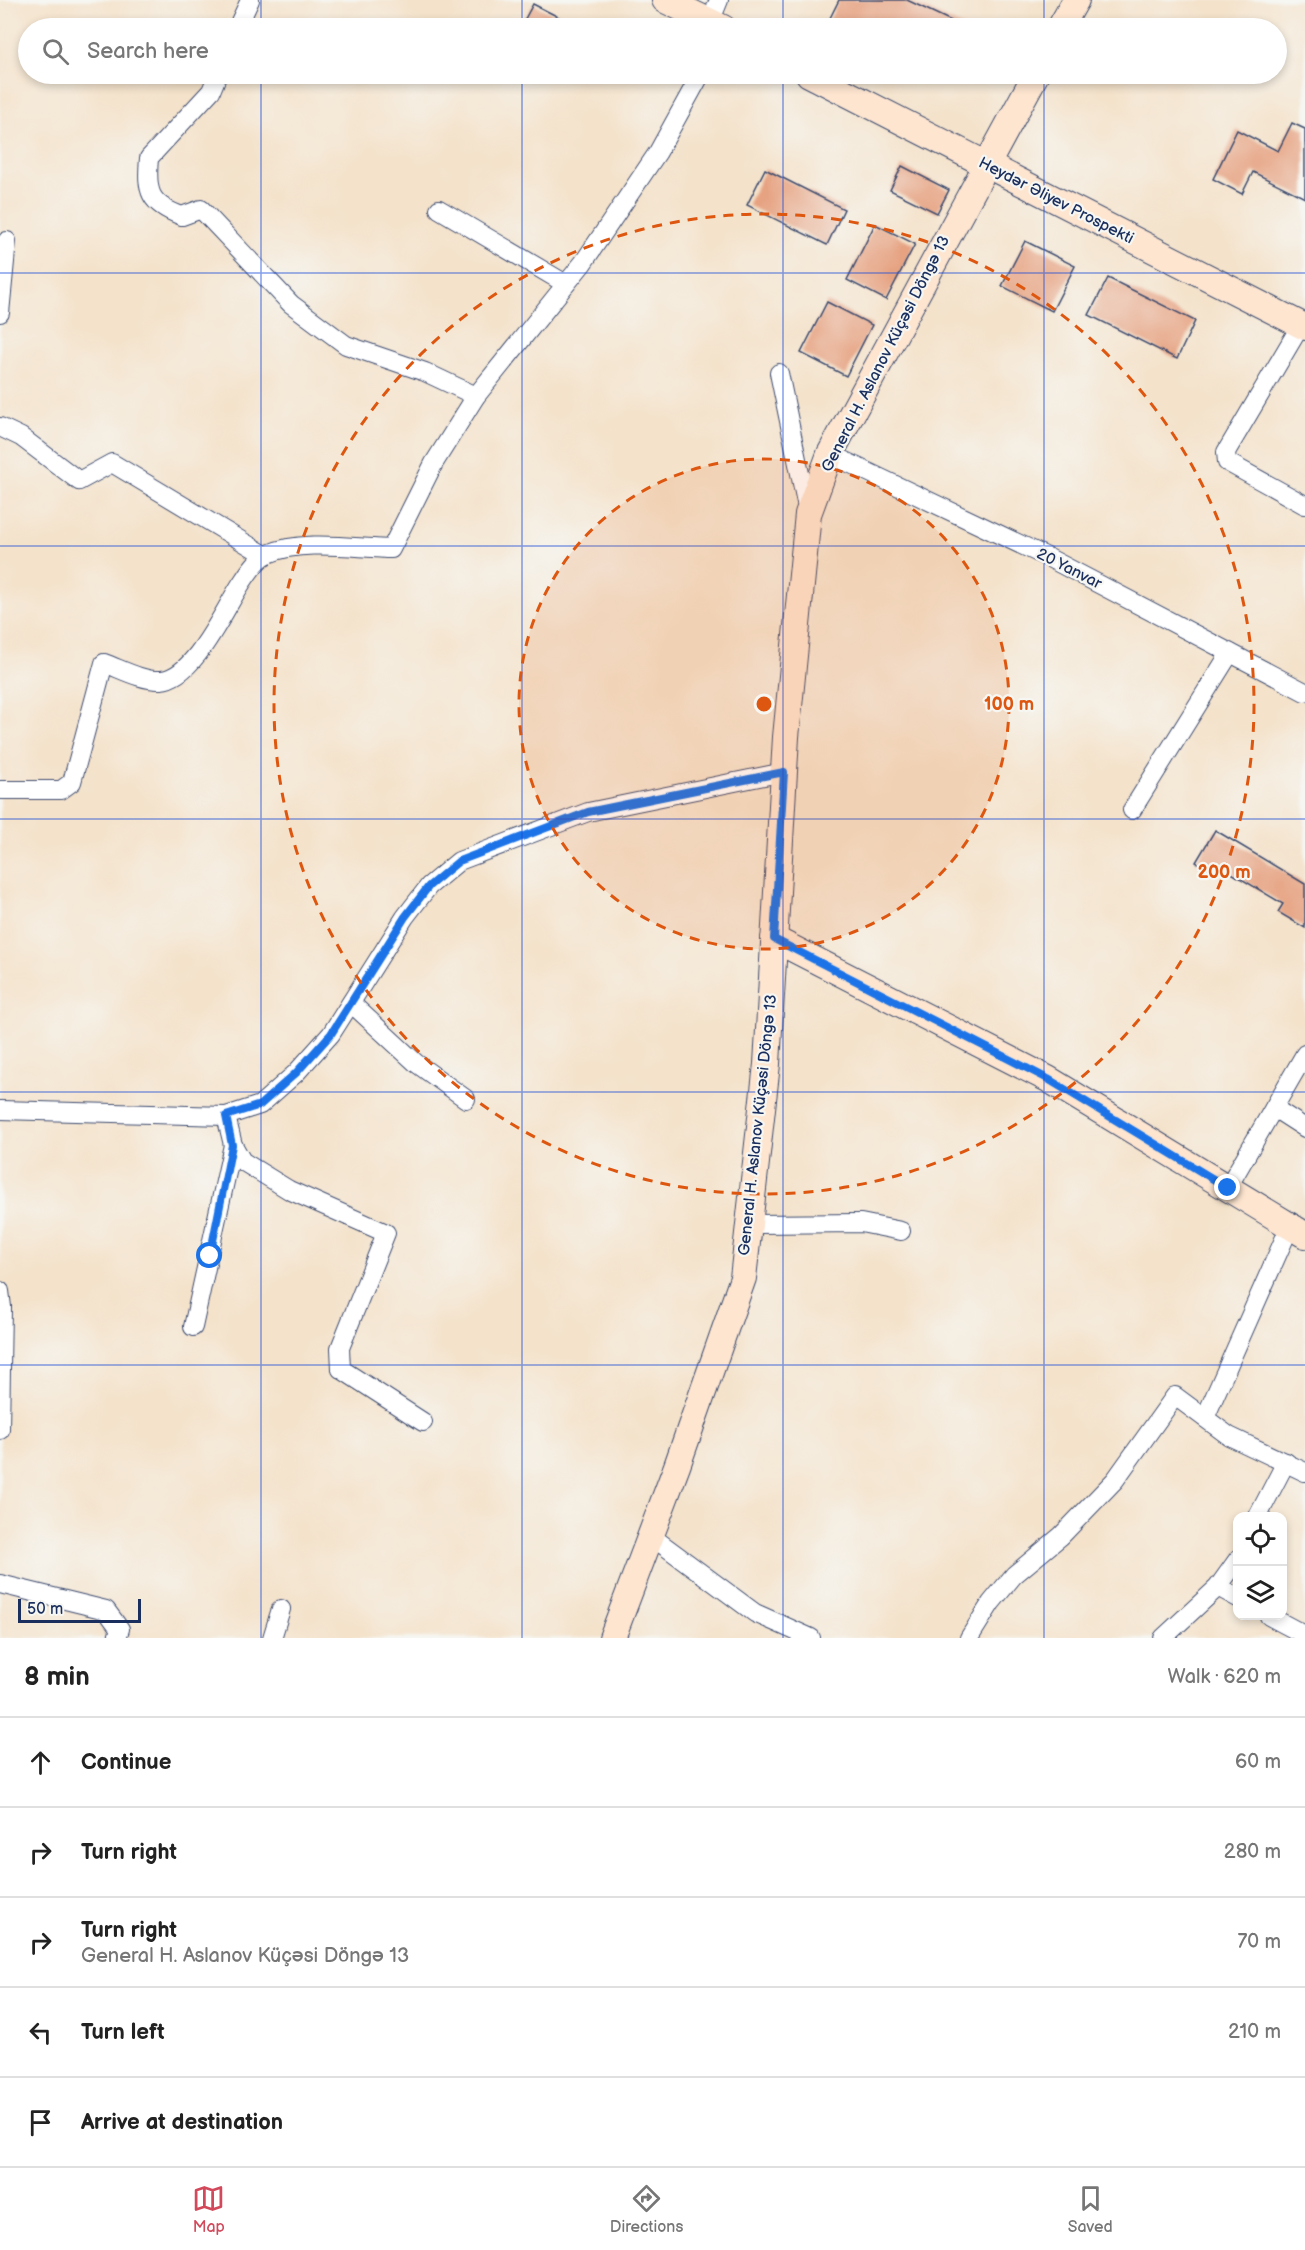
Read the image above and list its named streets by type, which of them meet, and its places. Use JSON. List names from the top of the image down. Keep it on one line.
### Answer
{"streets":{"main road":["Heydər Əliyev Prospekti","General H. Aslanov Küçəsi Döngə 13"],"street":["20 Yanvar"]},"crossings":[["Heydər Əliyev Prospekti","General H. Aslanov Küçəsi Döngə 13"],["General H. Aslanov Küçəsi Döngə 13","20 Yanvar"]],"scale_bar":"50 m","page":{"search":"Search here","scale":"50 m","heading":["8 min","Walk · 620 m"],"list":[["Continue","60 m"],["Turn right","280 m"],["Turn right","General H. Aslanov Küçəsi Döngə 13","70 m"],["Turn left","210 m"],"Arrive at destination"],"nav":["Map","Directions","Saved"]},"rings":["100 m","200 m"]}
